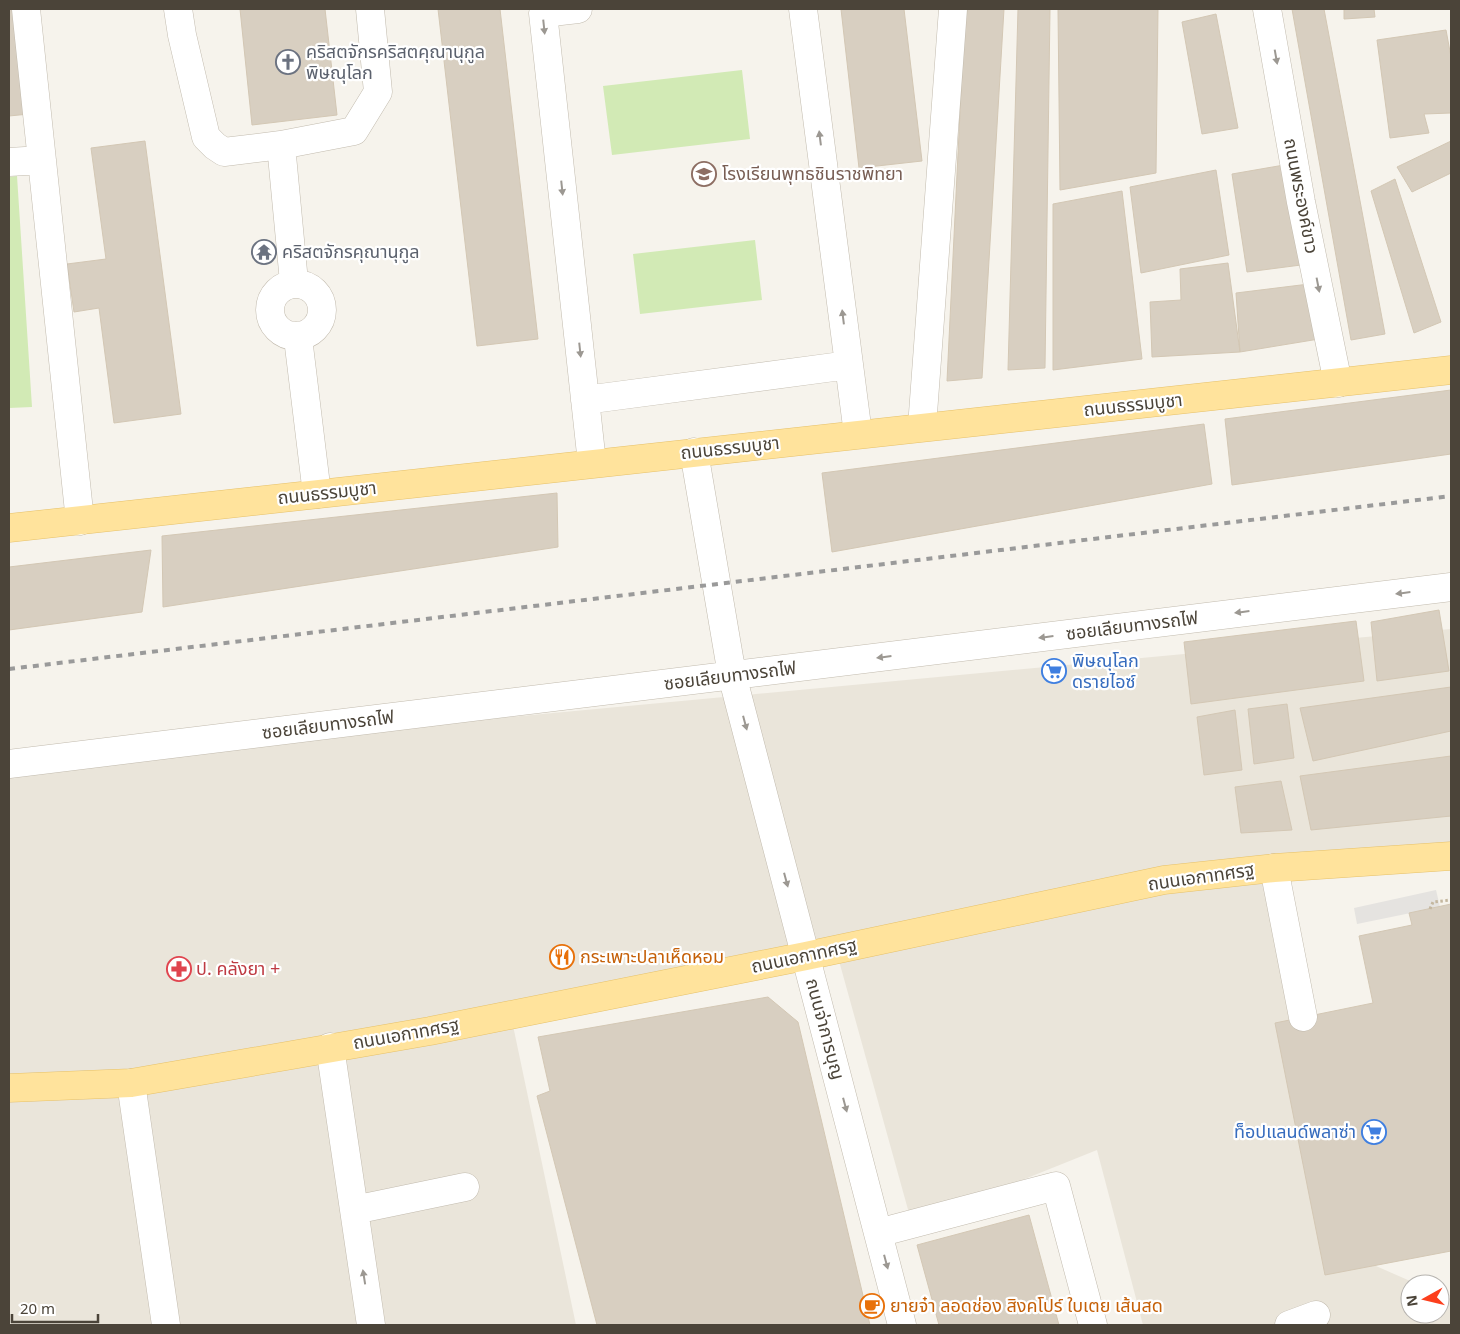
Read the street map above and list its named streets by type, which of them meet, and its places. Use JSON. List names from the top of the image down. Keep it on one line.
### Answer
{"streets":{"main road":["ถนนธรรมบูชา","ถนนเอกาทศรฐ"],"street":["ถนนพระองค์ขาว","ซอยเลียบทางรถไฟ","ถนนจ่าการบุญ"]},"crossings":[["ถนนพระองค์ขาว","ถนนธรรมบูชา"],["ถนนธรรมบูชา","ถนนจ่าการบุญ"],["ซอยเลียบทางรถไฟ","ถนนจ่าการบุญ"],["ถนนเอกาทศรฐ","ถนนจ่าการบุญ"]],"one_way":["ถนนพระองค์ขาว","ซอยเลียบทางรถไฟ","ถนนจ่าการบุญ"],"places":{"church":["คริสตจักรคริสตคุณานุกูล พิษณุโลก"],"school or university":["โรงเรียนพุทธชินราชพิทยา"],"temple":["คริสตจักรคุณานุกูล"],"supermarket":["พิษณุโลก ดรายไอซ์","ท็อปแลนด์พลาซ่า"],"restaurant":["กระเพาะปลาเห็ดหอม"],"pharmacy":["ป. คลังยา +"],"cafe":["ยายจ๋า ลอดช่อง สิงคโปร์ ใบเตย เส้นสด"]},"scale_bar":"20 m","north":"left"}
